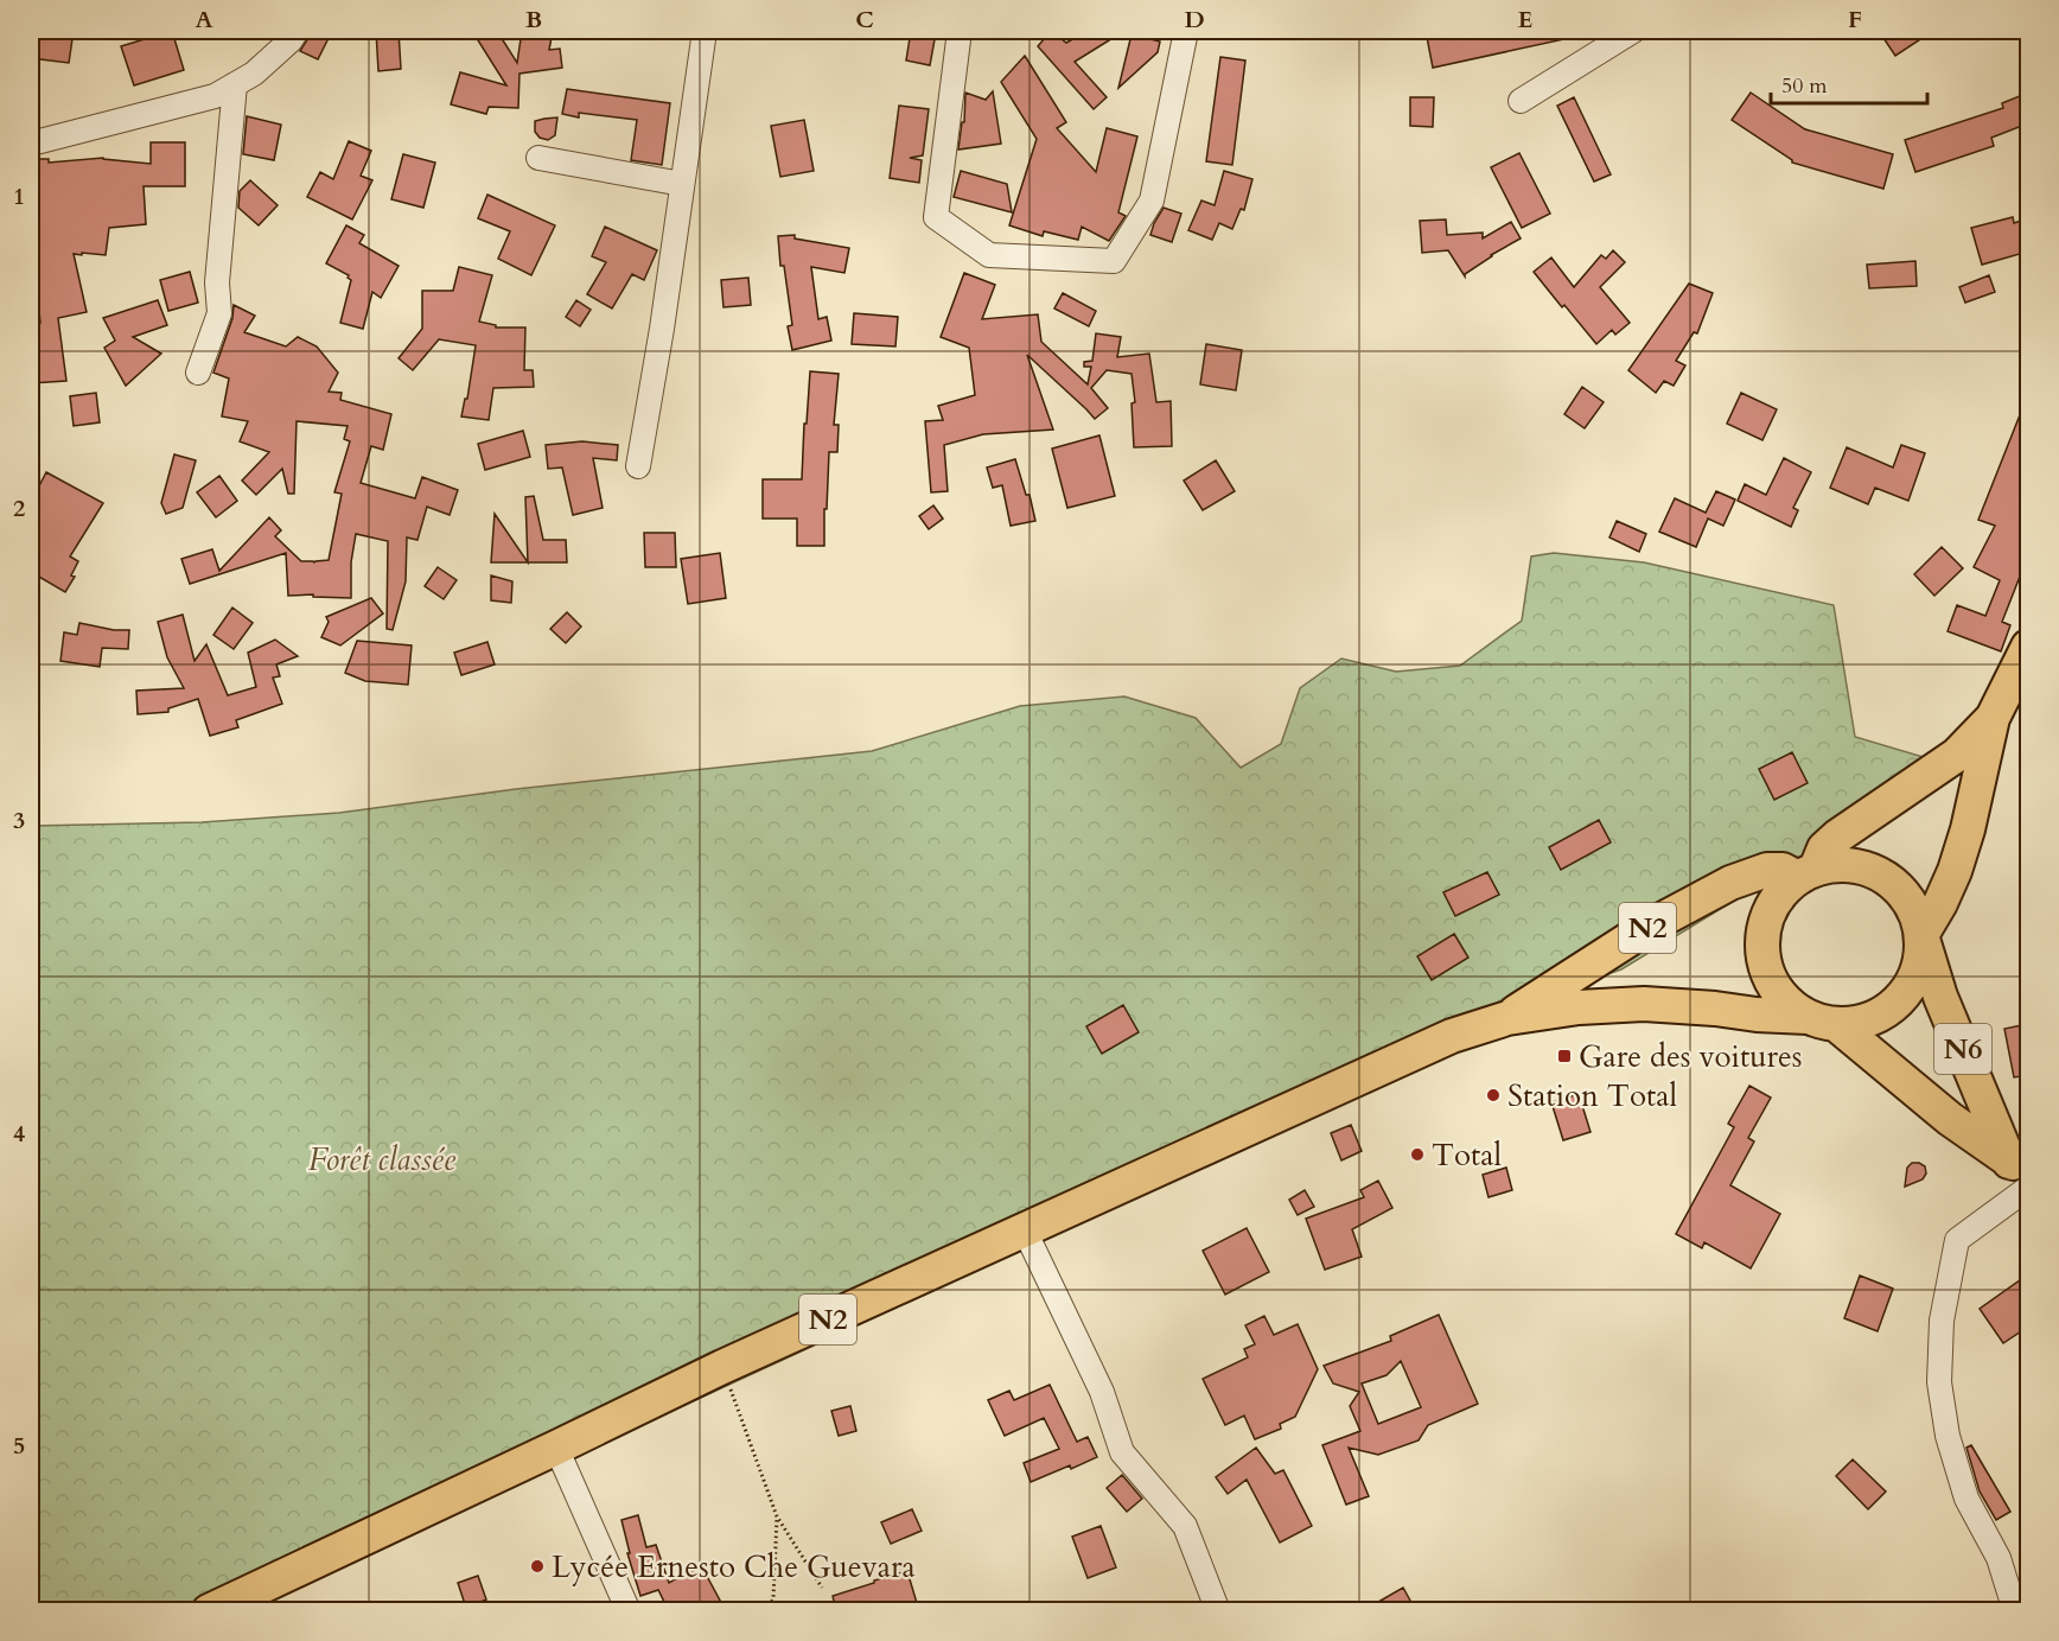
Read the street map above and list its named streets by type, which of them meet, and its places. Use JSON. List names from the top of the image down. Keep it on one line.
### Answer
{"streets":{"highway":["N2","N6"]},"crossings":[["N2","N6"]],"parks":["Forêt classée"],"places":{"transit":["Gare des voitures"],"other":["Station Total","Total","Lycée Ernesto Che Guevara"]},"scale_bar":"50 m","grid":{"columns":["A","B","C","D","E","F"],"rows":["1","2","3","4","5"]}}
